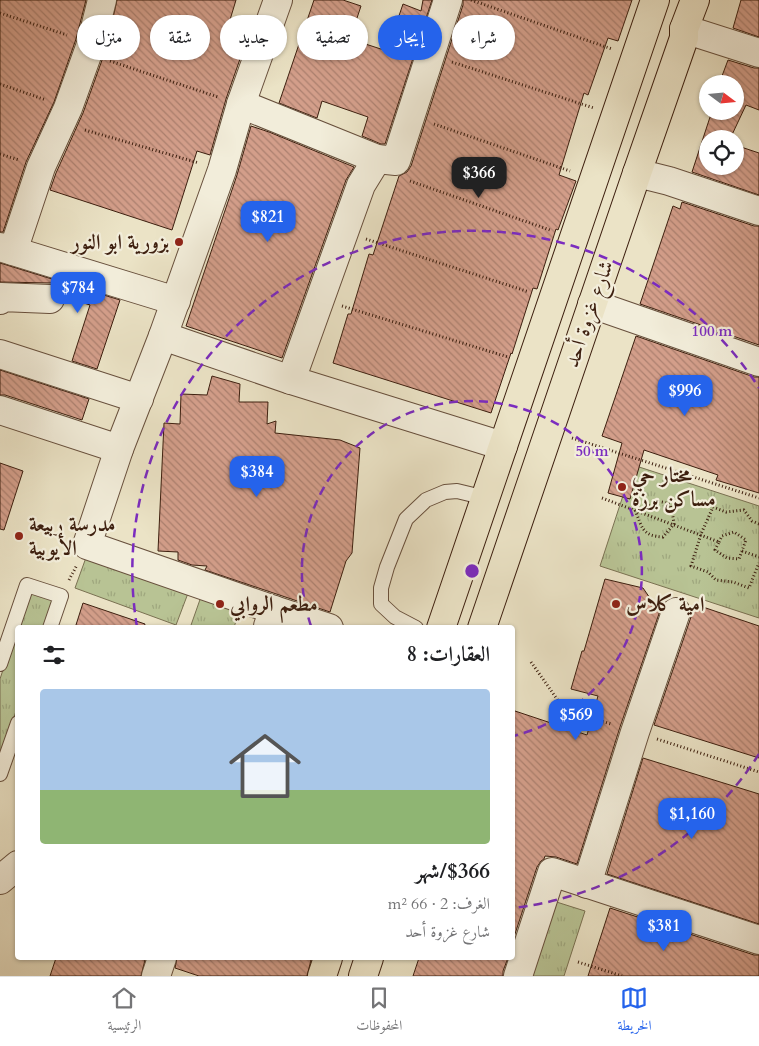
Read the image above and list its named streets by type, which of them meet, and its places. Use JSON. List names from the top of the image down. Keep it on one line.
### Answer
{"streets":{"main road":["شارع غزوة أحد"]},"places":["بزورية ابو النور","مختار حي مساكن برزة","مدرسة ربيعة الأيوبية","مطعم الروابي","امية كلاس"],"north":"right","page":{"chip":["شراء","إيجار","تصفية","جديد","شقة","منزل"],"price":["$366","$821","$784","$996","$384","$569","$1,160","$381"],"heading":"العقارات: 8","list":[{"name":"$366/شهر","note":"الغرف: 2 · 66 m² · شارع غزوة أحد"}],"tabs":["الخريطة","المحفوظات","الرئيسية"]},"rings":["100 m","50 m"]}
